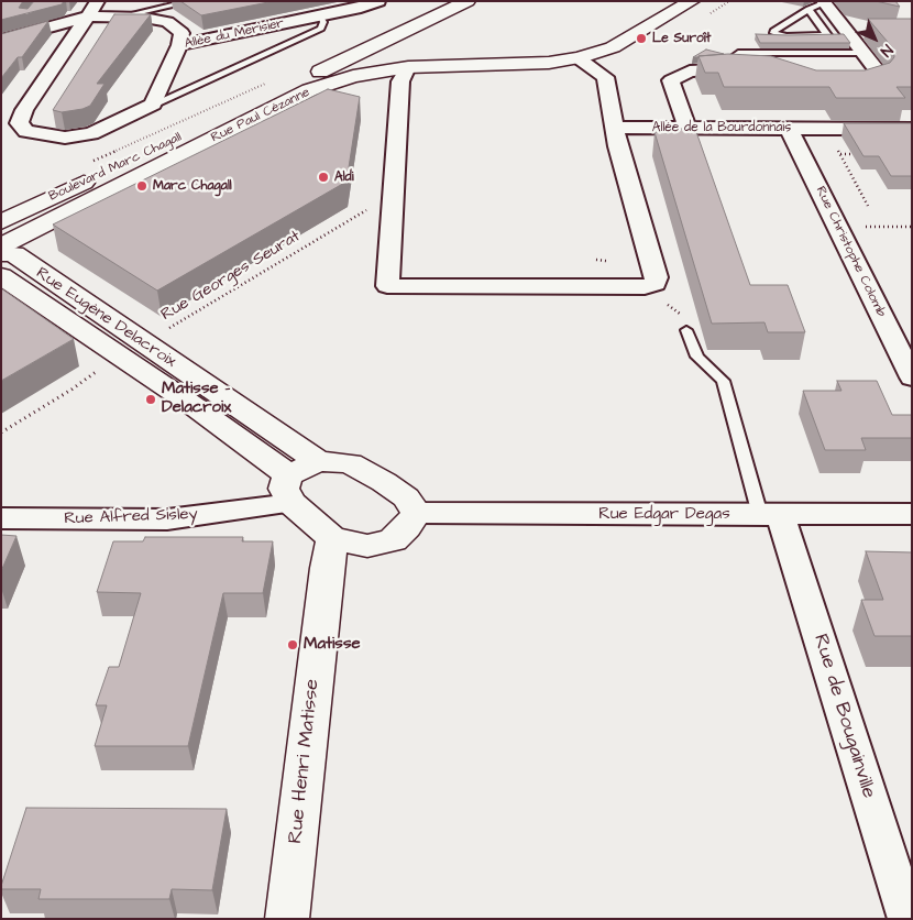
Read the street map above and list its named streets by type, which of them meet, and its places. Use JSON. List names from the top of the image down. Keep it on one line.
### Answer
{"streets":{"main road":["Rue Paul Cézanne","Boulevard Marc Chagall","Rue Eugène Delacroix","Rue Henri Matisse"],"street":["Allée du Merisier","Allée de la Bourdonnais","Rue Christophe Colomb","Rue Edgar Degas","Rue Alfred Sisley","Rue de Bougainville"],"path":["Rue Georges Seurat"]},"crossings":[["Allée de la Bourdonnais","Rue Christophe Colomb"],["Rue Georges Seurat","Rue Eugène Delacroix"],["Rue Eugène Delacroix","Rue Alfred Sisley"],["Rue Eugène Delacroix","Rue Henri Matisse"],["Rue Edgar Degas","Rue de Bougainville"]],"places":["Le Suroît","Aldi","Marc Chagall","Matisse - Delacroix","Matisse"],"north":"bottom right"}
